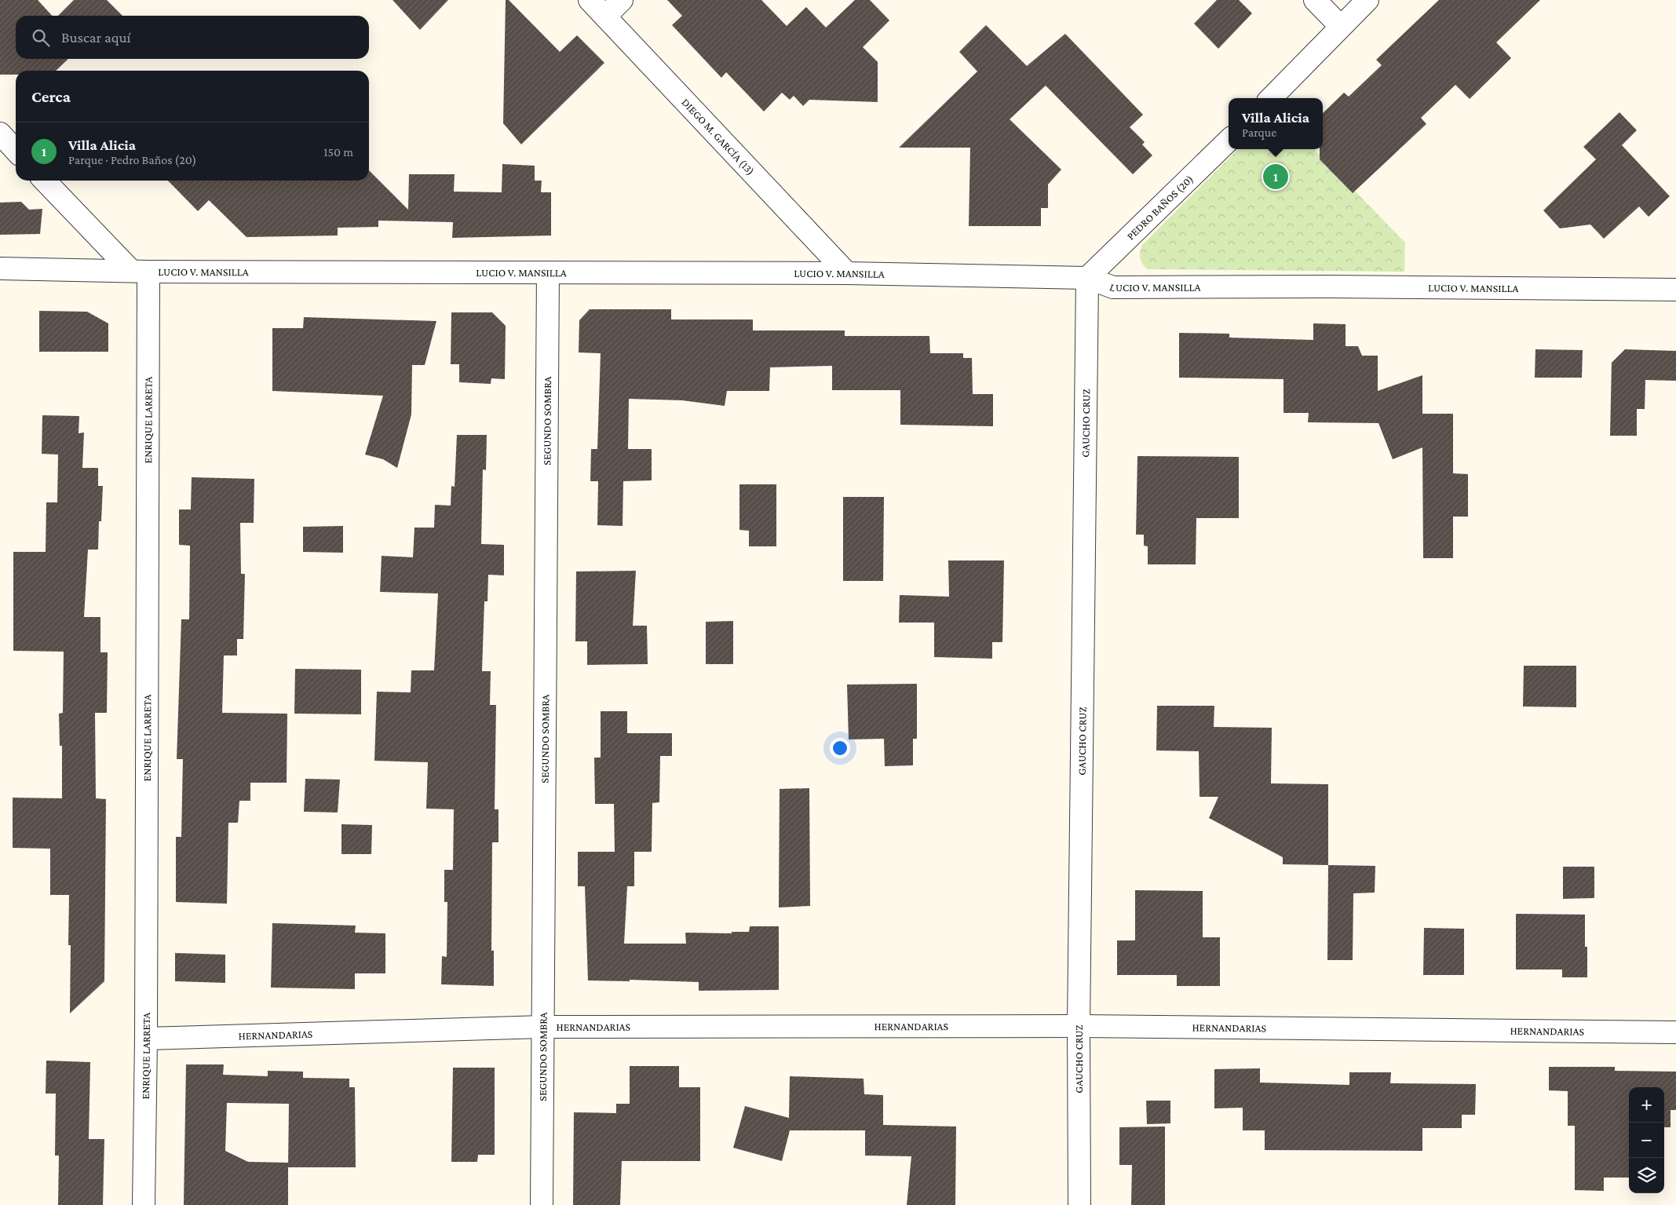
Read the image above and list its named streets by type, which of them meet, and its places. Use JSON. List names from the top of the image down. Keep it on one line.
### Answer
{"streets":{"street":["DIEGO M. GARCÍA (13)","PEDRO BAÑOS (20)","LUCIO V. MANSILLA","ENRIQUE LARRETA","SEGUNDO SOMBRA","GAUCHO CRUZ","HERNANDARIAS"]},"crossings":[["DIEGO M. GARCÍA (13)","LUCIO V. MANSILLA"],["PEDRO BAÑOS (20)","LUCIO V. MANSILLA"],["PEDRO BAÑOS (20)","GAUCHO CRUZ"],["LUCIO V. MANSILLA","ENRIQUE LARRETA"],["LUCIO V. MANSILLA","SEGUNDO SOMBRA"],["LUCIO V. MANSILLA","GAUCHO CRUZ"],["ENRIQUE LARRETA","HERNANDARIAS"],["SEGUNDO SOMBRA","HERNANDARIAS"],["GAUCHO CRUZ","HERNANDARIAS"]],"page":{"search":"Buscar aquí","heading":"Cerca","popup":["Villa Alicia","Parque"],"list":[{"mark":"1","name":"Villa Alicia","note":"Parque · Pedro Baños (20)","value":"150 m"}],"pins":"1","map_buttons":["+","−"]}}
